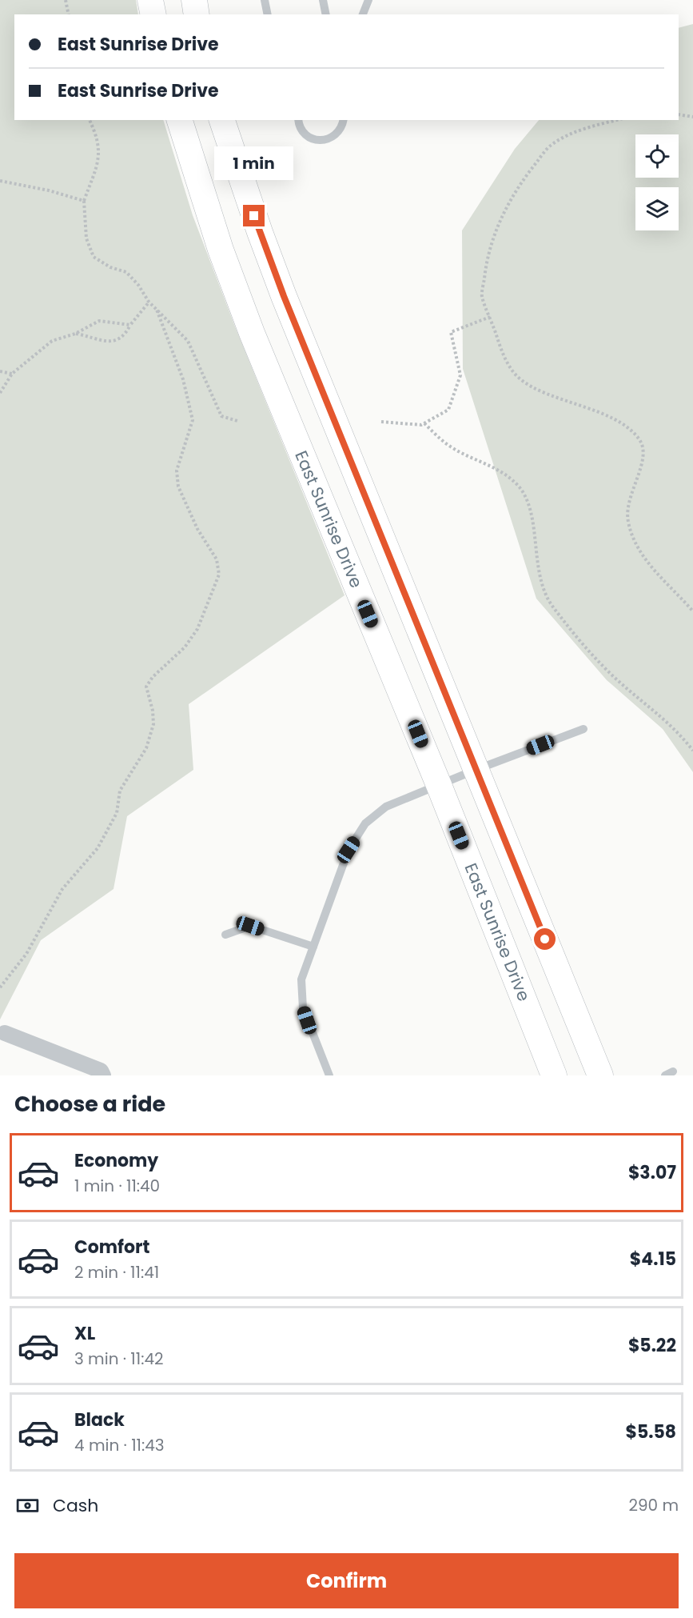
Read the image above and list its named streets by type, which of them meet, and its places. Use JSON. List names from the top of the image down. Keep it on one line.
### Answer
{"streets":{"main road":["East Sunrise Drive"]},"page":{"banner":["East Sunrise Drive","East Sunrise Drive"],"bubble":"1 min","heading":"Choose a ride","list":[{"name":"Economy","note":"1 min · 11:40","value":"$3.07"},{"name":"Comfort","note":"2 min · 11:41","value":"$4.15"},{"name":"XL","note":"3 min · 11:42","value":"$5.22"},{"name":"Black","note":"4 min · 11:43","value":"$5.58"}],"pay":["Cash","290 m"],"buttons":"Confirm"}}
